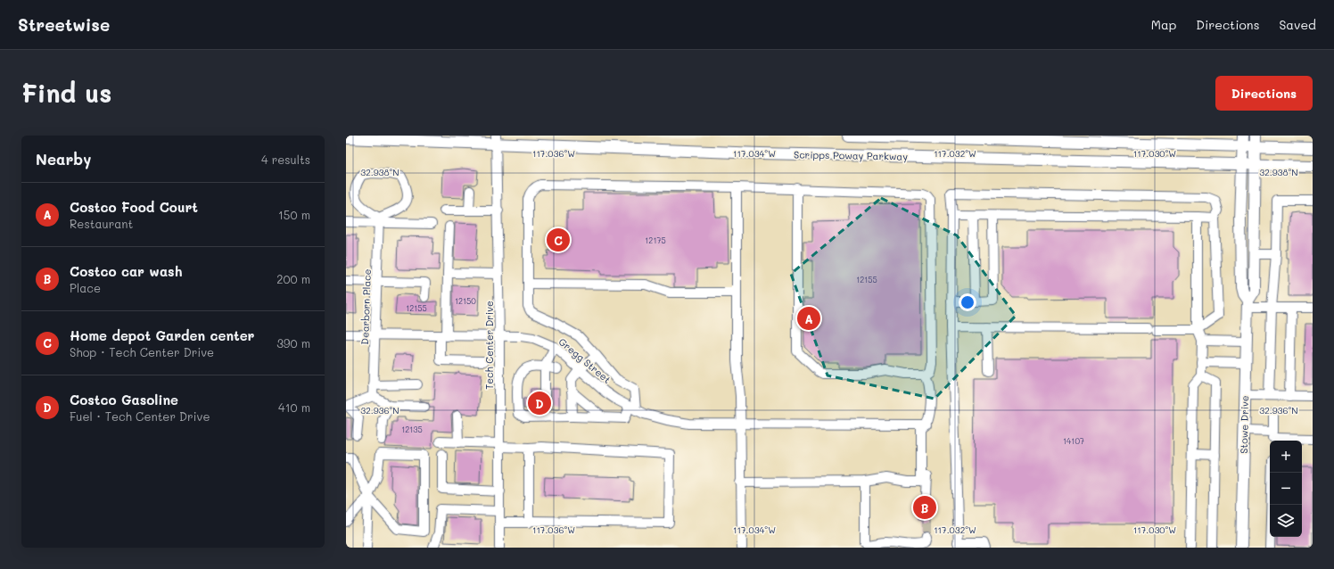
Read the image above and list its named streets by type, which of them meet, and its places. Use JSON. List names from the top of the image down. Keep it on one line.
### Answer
{"streets":{"main road":["Scripps Poway Parkway","Stowe Drive"],"street":["Dearborn Place","Tech Center Drive","Gregg Street"]},"crossings":[["Scripps Poway Parkway","Tech Center Drive"],["Scripps Poway Parkway","Stowe Drive"],["Dearborn Place","Gregg Street"],["Tech Center Drive","Gregg Street"]],"house_numbers":["12175","12155","12150","12155","12135","14107"],"page":{"header":"Streetwise","nav":["Map","Directions","Saved"],"buttons":"Directions","title":"Find us","heading":["Nearby","4 results"],"list":[{"mark":"A","name":"Costco Food Court","note":"Restaurant","value":"150 m"},{"mark":"B","name":"Costco car wash","note":"Place","value":"200 m"},{"mark":"C","name":"Home depot Garden center","note":"Shop · Tech Center Drive","value":"390 m"},{"mark":"D","name":"Costco Gasoline","note":"Fuel · Tech Center Drive","value":"410 m"}],"pins":["C","A","D","B"],"map_buttons":["+","−"]},"coordinates":["117.036°W","117.034°W","117.032°W","117.030°W","32.938°N","32.936°N"]}
